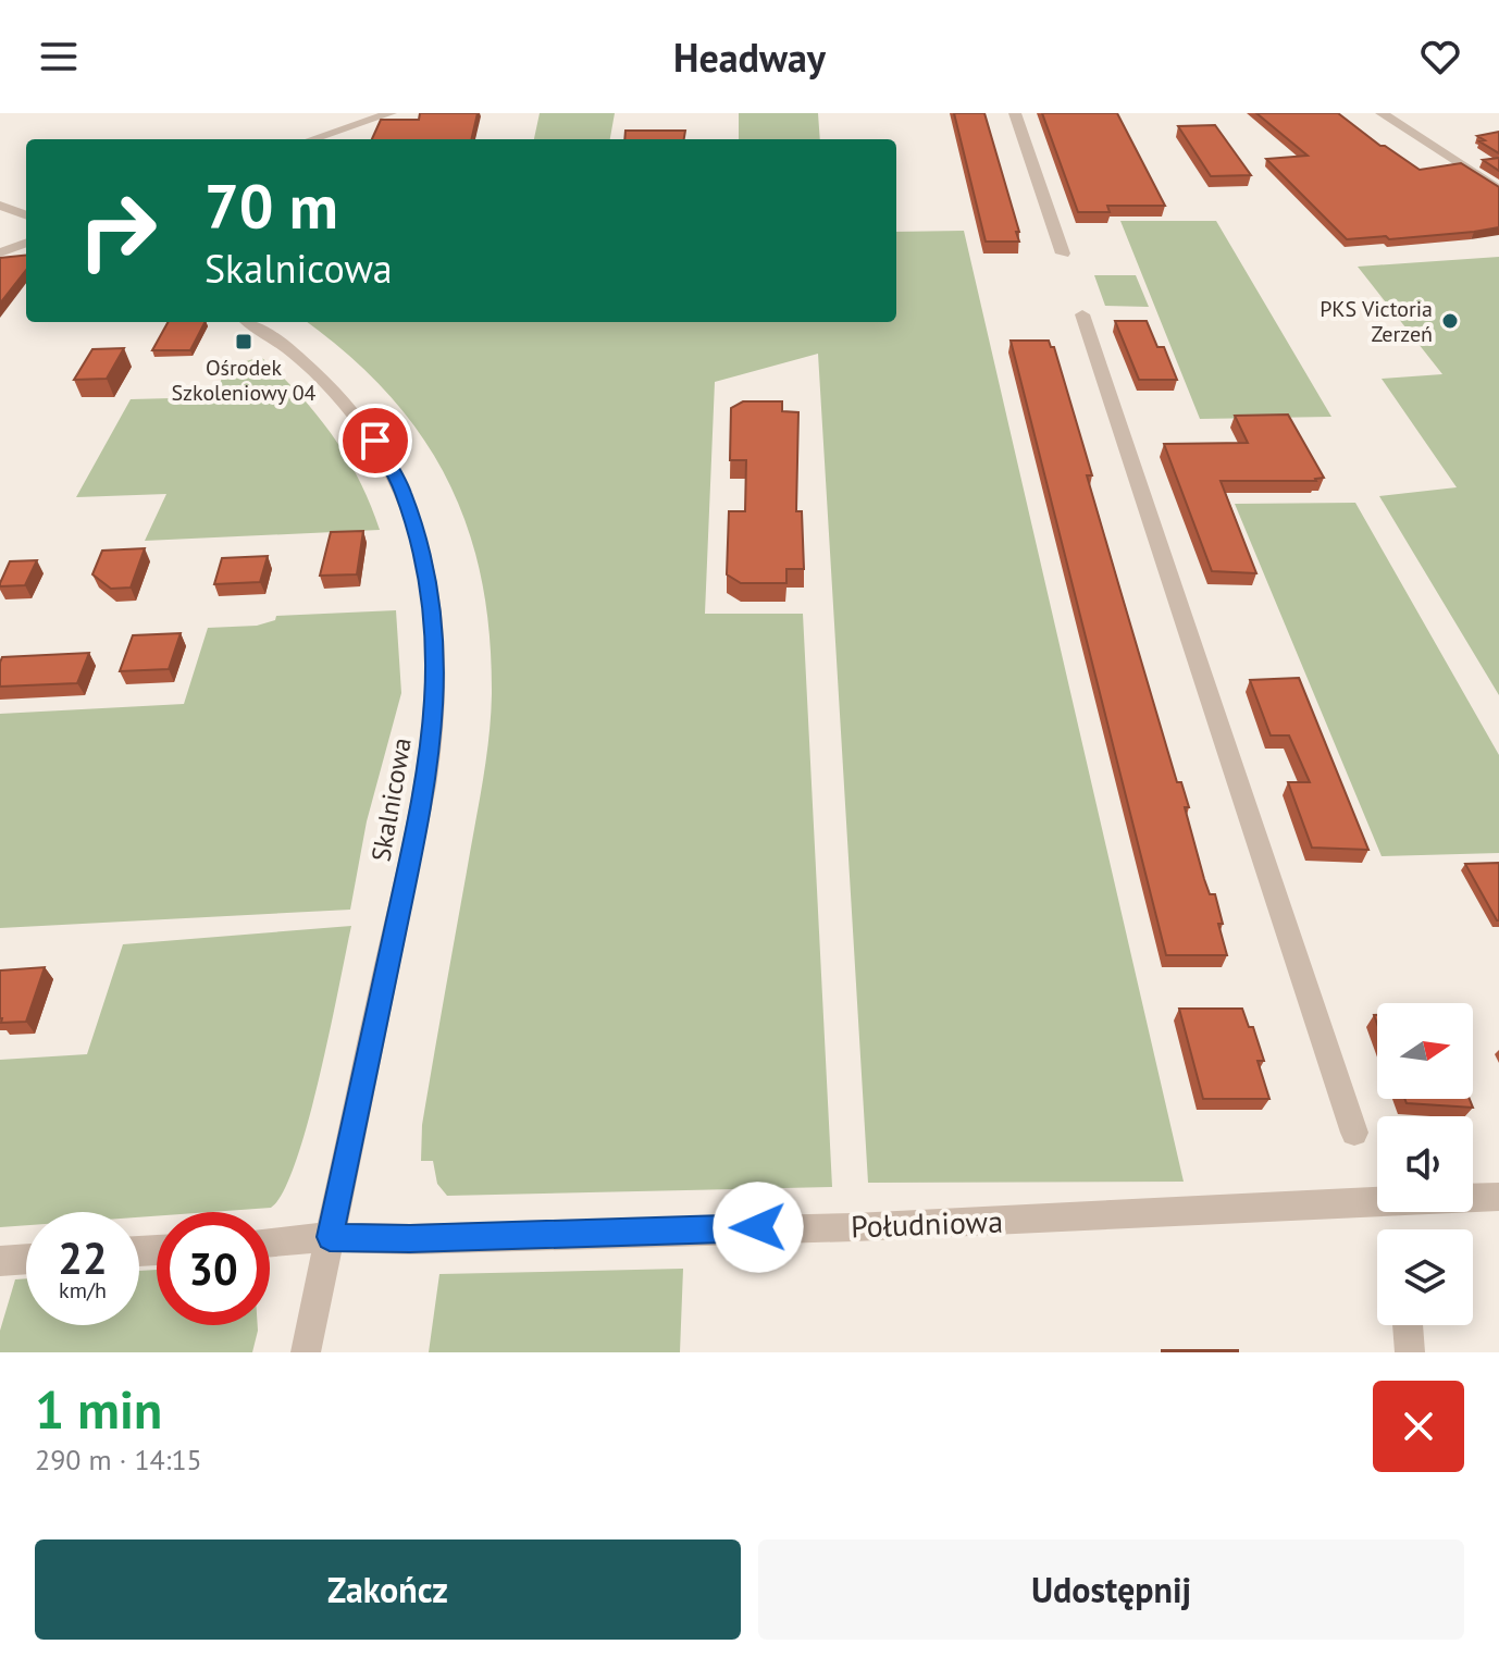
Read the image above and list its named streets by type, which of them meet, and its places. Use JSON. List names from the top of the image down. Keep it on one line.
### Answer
{"streets":{"street":["Skalnicowa","Południowa"]},"crossings":[["Skalnicowa","Południowa"]],"places":{"other":["PKS Victoria Zerzeń"],"transit":["Ośrodek Szkoleniowy 04"]},"north":"right","page":{"header":"Headway","turn":["70 m","Skalnicowa"],"speed":"22 km/h","limit":"30","heading":["1 min","290 m · 14:15"],"buttons":["Zakończ","Udostępnij"]}}
